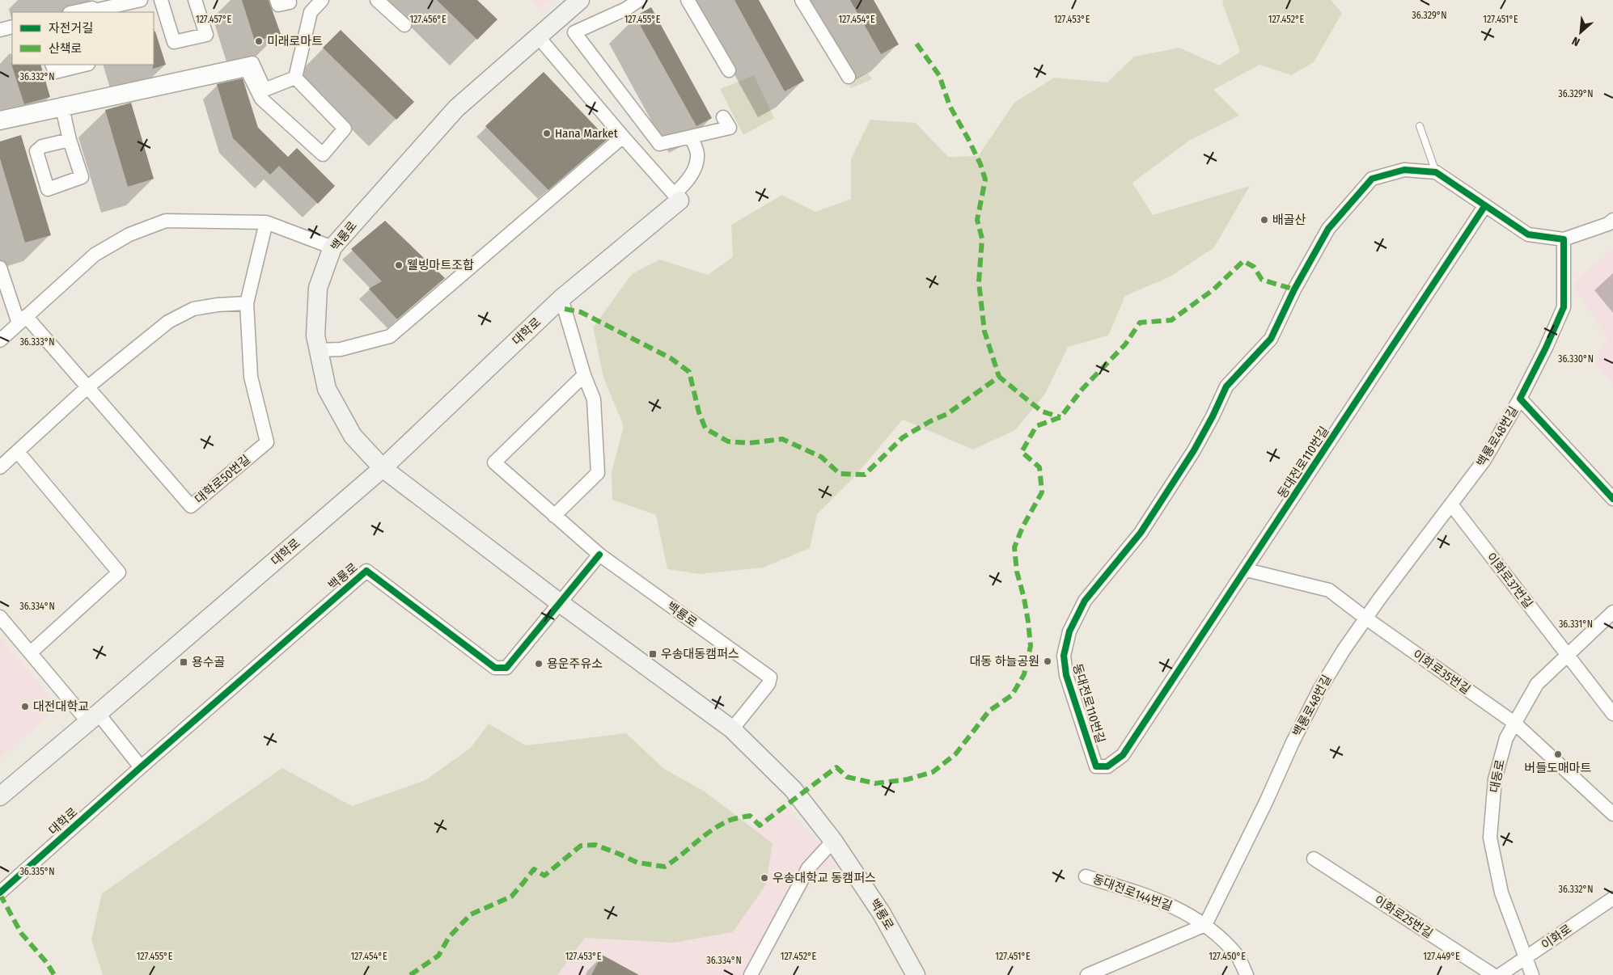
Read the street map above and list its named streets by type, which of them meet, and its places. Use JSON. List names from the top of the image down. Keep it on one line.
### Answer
{"streets":{"main road":["백룡로","대학로"],"street":["백룡로48번길","동대전로110번길","대학로50번길","이화로37번길","이화로35번길","대동로","동대전로144번길","이화로25번길","이화로"]},"crossings":[["백룡로","대학로"],["백룡로48번길","이화로37번길"],["백룡로48번길","이화로35번길"],["백룡로48번길","동대전로144번길"],["동대전로110번길","이화로35번길"],["이화로37번길","대동로"],["이화로35번길","대동로"],["대동로","이화로"]],"places":{"other":["미래로마트","Hana Market","배골산","웰빙마트조합","대동 하늘공원","용운주유소","대전대학교","버들도매마트","우송대학교 동캠퍼스"],"transit":["우송대동캠퍼스","용수골"]},"legend":["자전거길","산책로"],"north":"bottom left","coordinates":["36.329°N","127.457°E","127.456°E","127.455°E","127.454°E","127.453°E","127.452°E","127.451°E","36.332°N","36.333°N","36.330°N","36.334°N","36.331°N","36.335°N","127.450°E","127.449°E"]}
